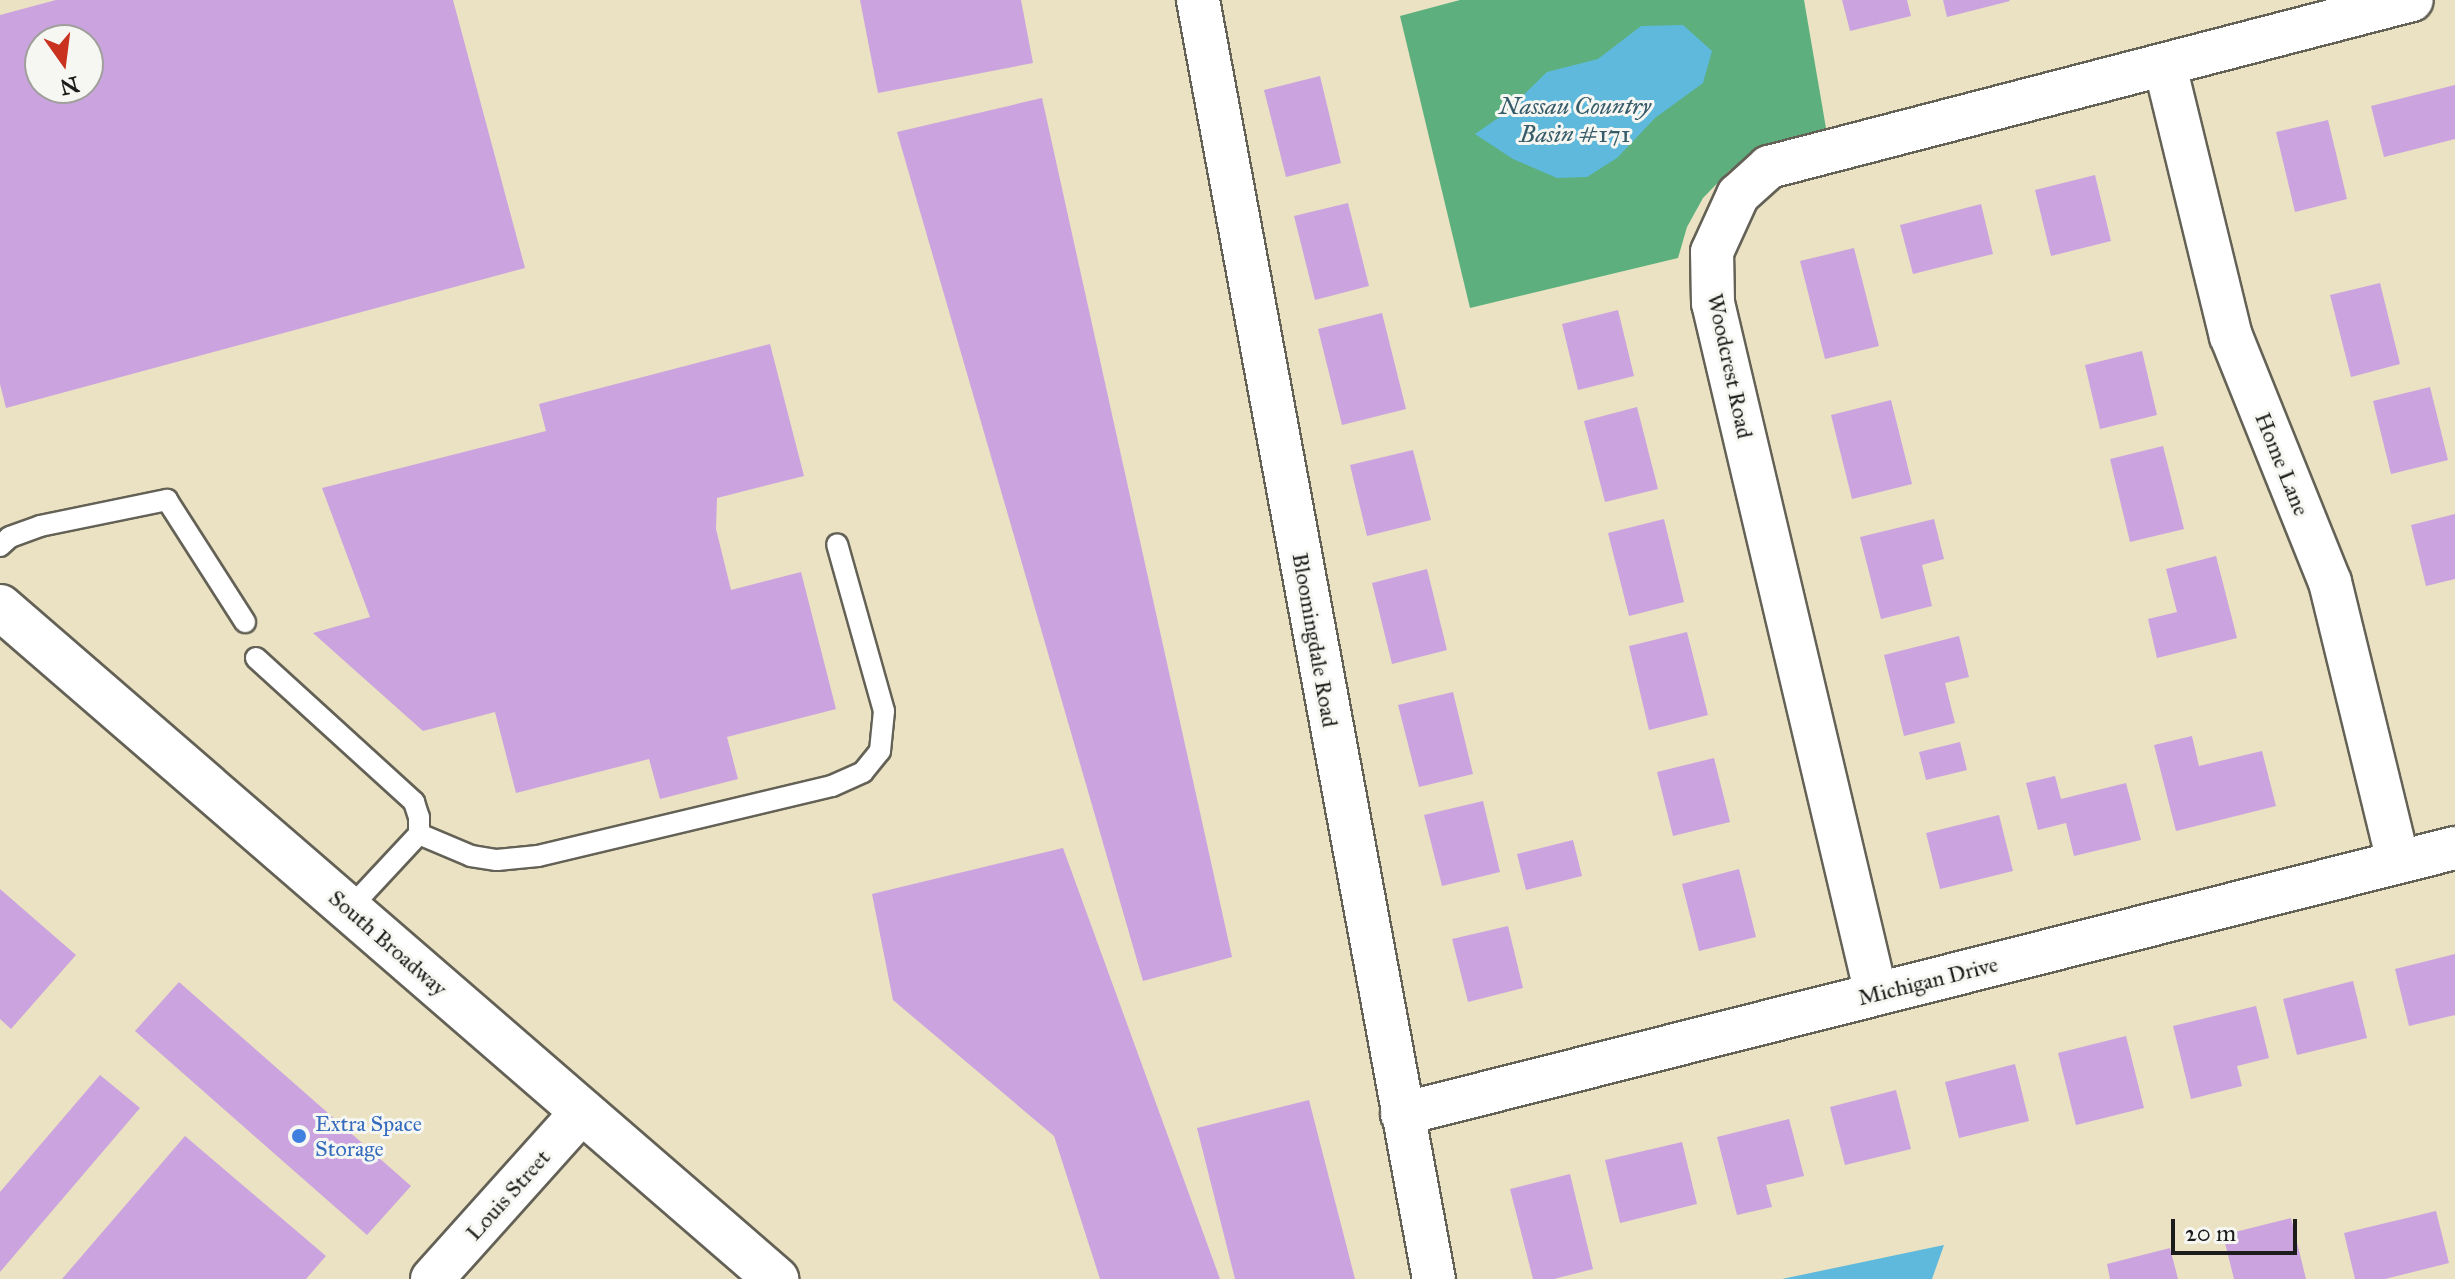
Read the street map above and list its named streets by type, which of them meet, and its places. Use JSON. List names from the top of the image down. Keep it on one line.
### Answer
{"streets":{"main road":["South Broadway"],"street":["Woodcrest Road","Home Lane","Bloomingdale Road","Michigan Drive","Louis Street"]},"crossings":[["Woodcrest Road","Home Lane"],["Woodcrest Road","Michigan Drive"],["Home Lane","Michigan Drive"],["Bloomingdale Road","Michigan Drive"],["South Broadway","Louis Street"]],"water":["Nassau Country Basin #171"],"places":["Extra Space Storage"],"scale_bar":"20 m","north":"bottom"}
